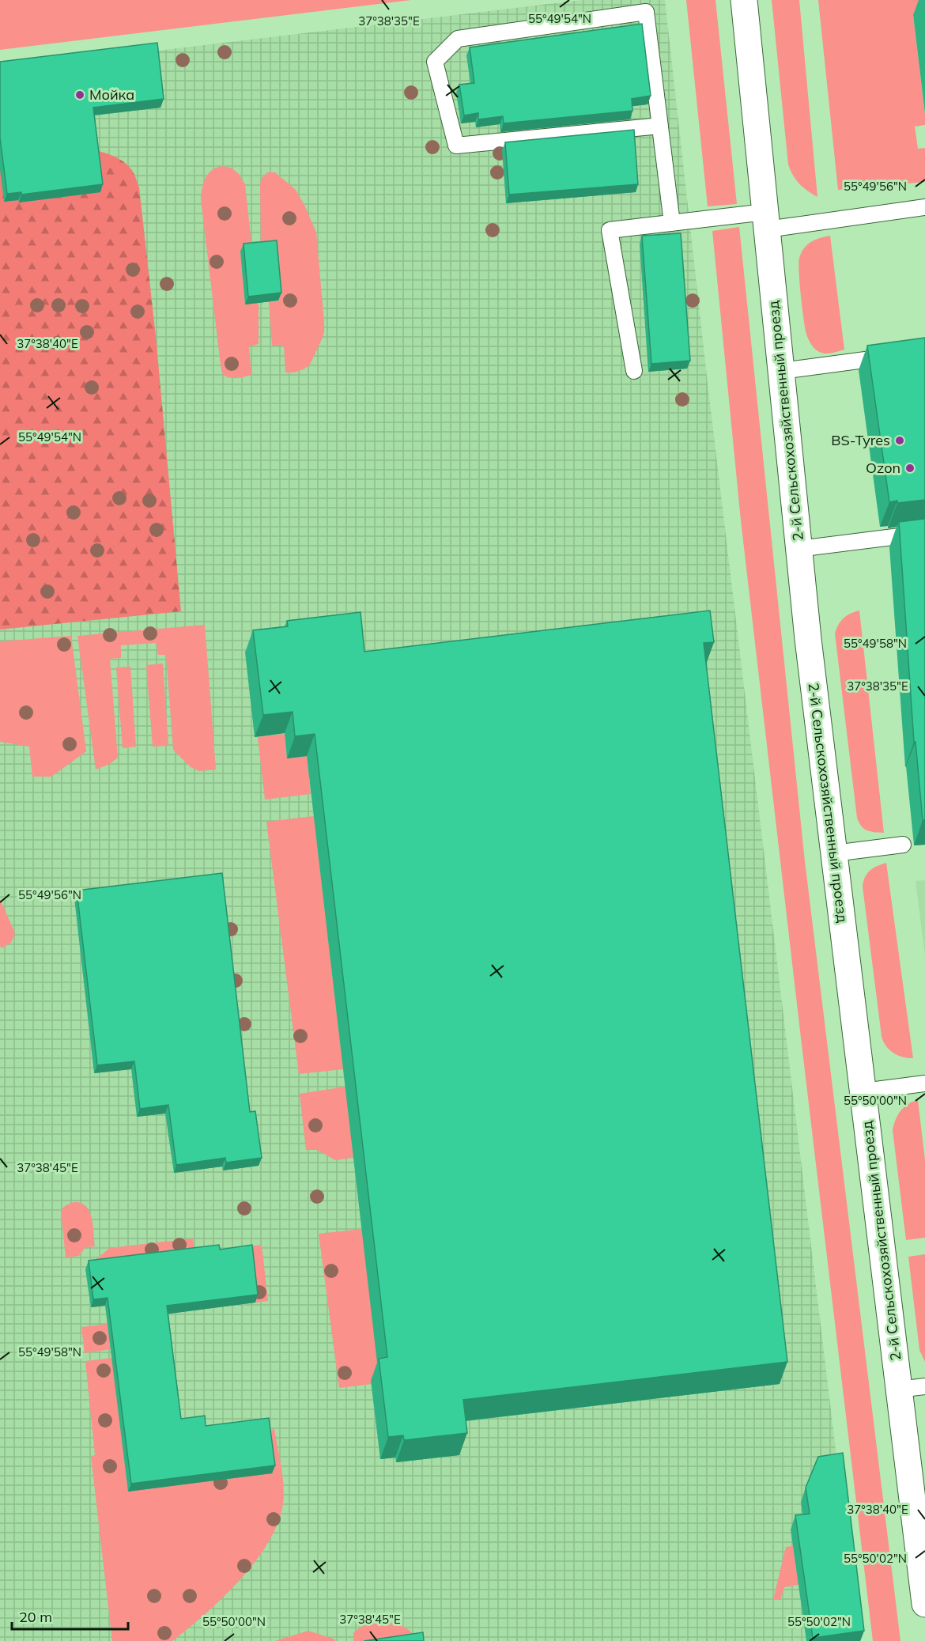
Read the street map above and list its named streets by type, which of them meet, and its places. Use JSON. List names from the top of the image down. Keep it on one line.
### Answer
{"streets":{"street":["2-й Сельскохозяйственный проезд"]},"places":["Мойка","BS-Tyres","Ozon"],"scale_bar":"20 m","coordinates":["55°49'54\"N","37°38'35\"E","55°49'56\"N","37°38'40\"E","55°49'58\"N","55°50'00\"N","37°38'45\"E","55°50'02\"N"]}
